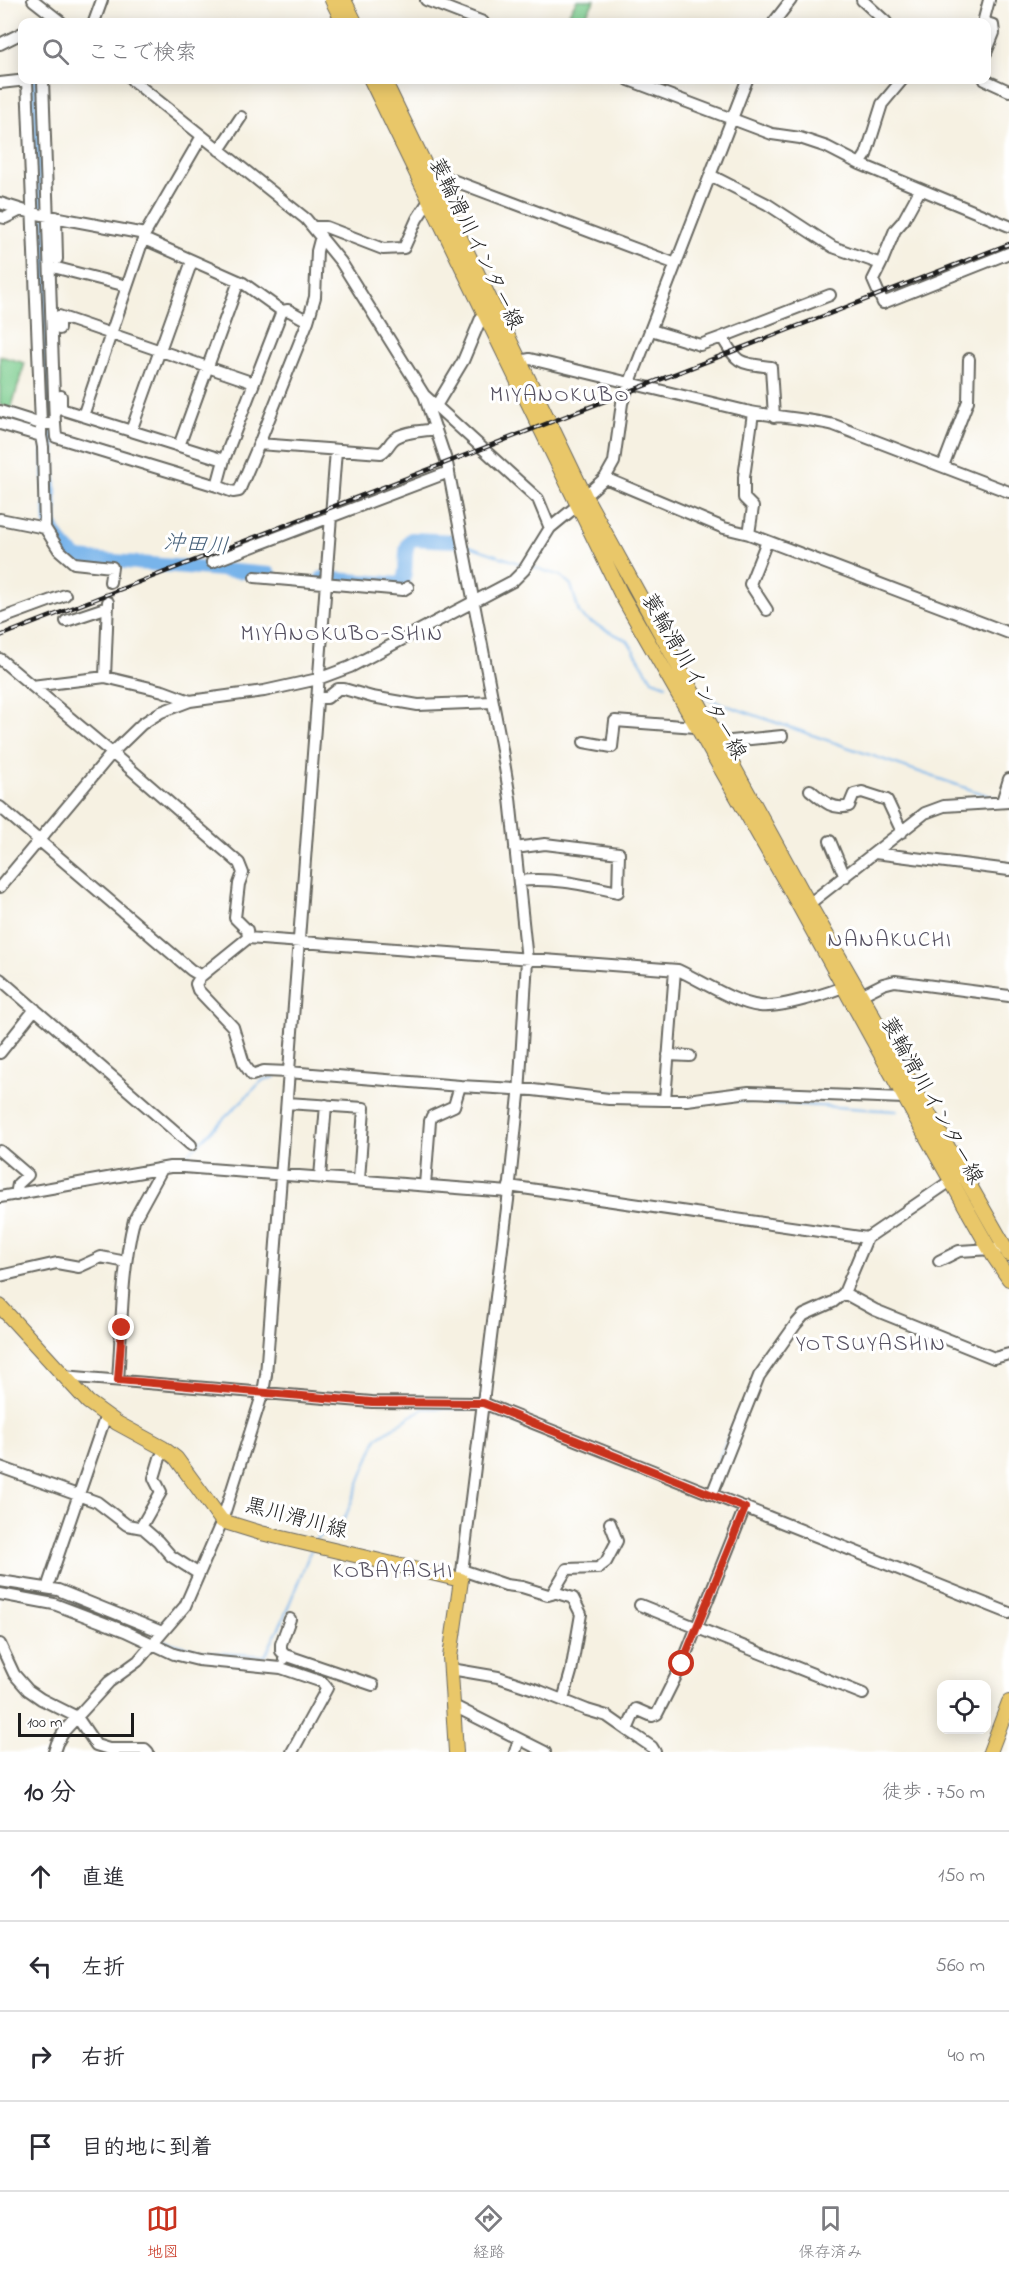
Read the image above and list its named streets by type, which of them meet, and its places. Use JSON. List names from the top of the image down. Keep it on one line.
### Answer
{"streets":{"main road":["蓑輪滑川インター線","黒川滑川線"]},"districts":["MIYANOKUBO","MIYANOKUBO-SHIN","NANAKUCHI","YOTSUYASHIN","KOBAYASHI"],"water":["沖田川"],"scale_bar":"100 m","page":{"search":"ここで検索","scale":"100 m","heading":["10 分","徒歩 · 750 m"],"list":[["直進","150 m"],["左折","560 m"],["右折","40 m"],"目的地に到着"],"nav":["地図","経路","保存済み"]}}
